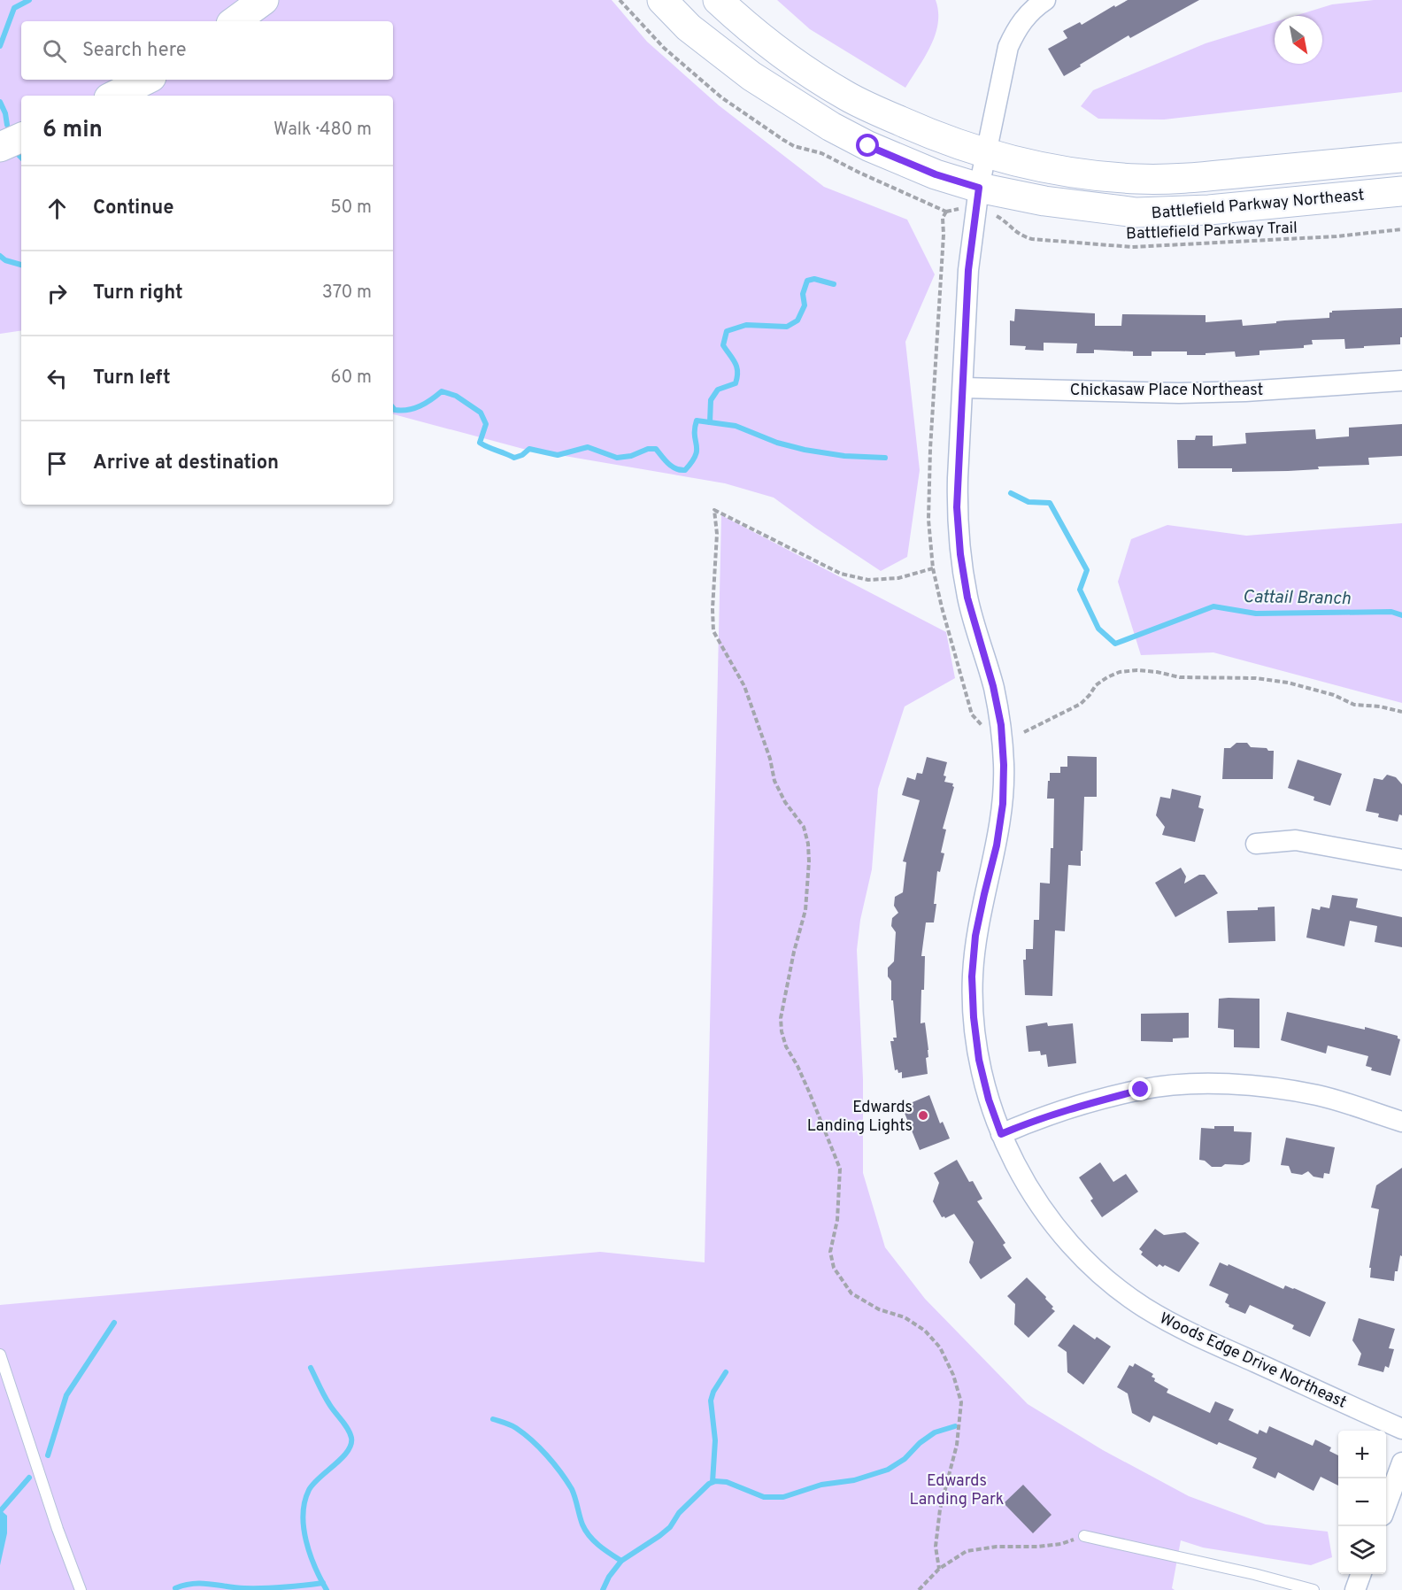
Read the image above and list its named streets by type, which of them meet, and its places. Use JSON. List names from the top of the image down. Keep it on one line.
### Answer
{"streets":{"main road":["Battlefield Parkway Northeast"],"street":["Chickasaw Place Northeast","Woods Edge Drive Northeast"],"path":["Battlefield Parkway Trail"]},"crossings":[["Battlefield Parkway Northeast","Woods Edge Drive Northeast"],["Chickasaw Place Northeast","Woods Edge Drive Northeast"]],"water":["Cattail Branch"],"parks":["Edwards Landing Park"],"places":["Edwards Landing Lights"],"north":"bottom right","page":{"search":"Search here","heading":["6 min","Walk · 480 m"],"list":[["Continue","50 m"],["Turn right","370 m"],["Turn left","60 m"],"Arrive at destination"],"map_buttons":["+","−"]}}
